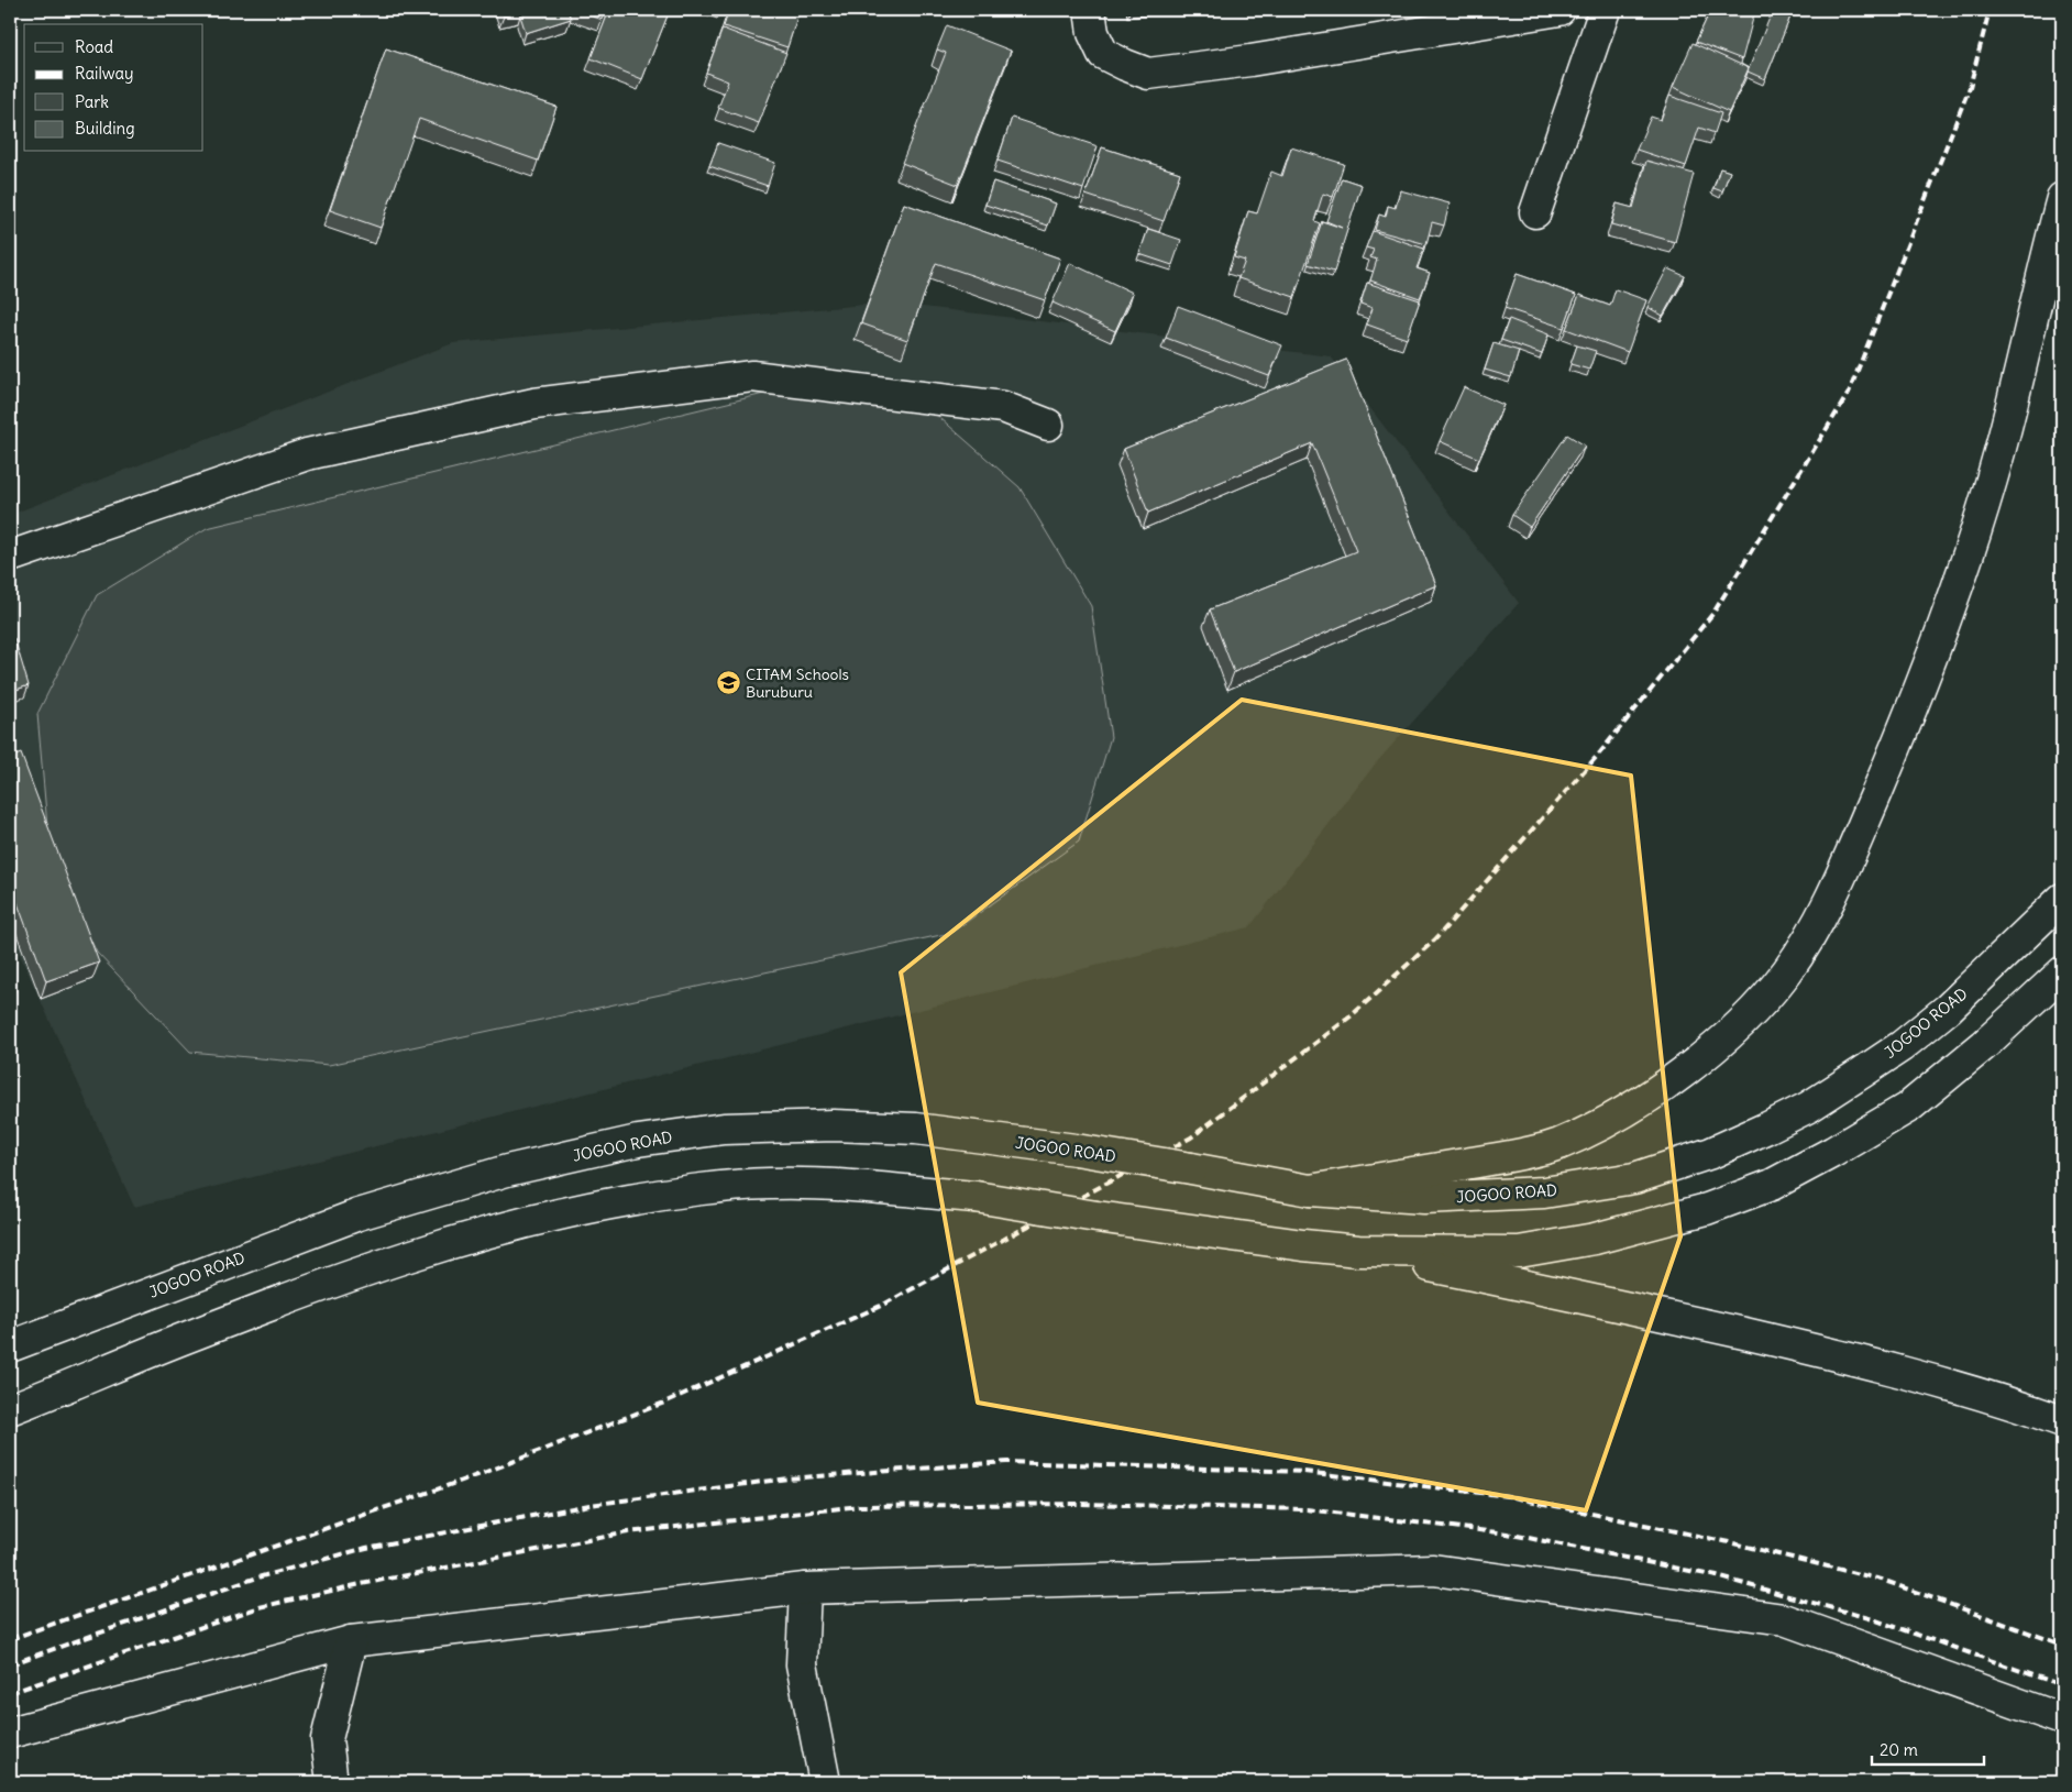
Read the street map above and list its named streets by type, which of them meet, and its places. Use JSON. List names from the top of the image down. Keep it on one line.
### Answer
{"streets":{"main road":["JOGOO ROAD"]},"places":{"school or university":["CITAM Schools Buruburu"]},"legend":["Road","Railway","Park","Building"],"scale_bar":"20 m"}
